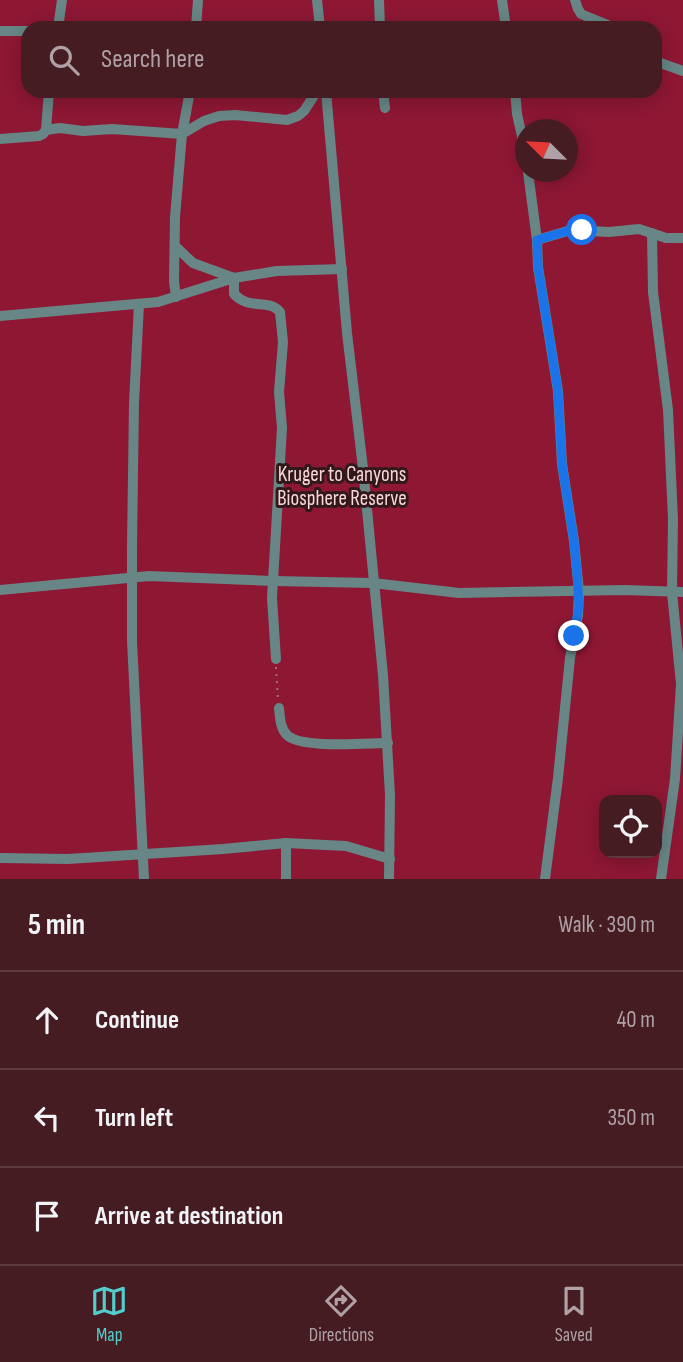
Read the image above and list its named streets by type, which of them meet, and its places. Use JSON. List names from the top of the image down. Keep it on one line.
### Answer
{"parks":["Kruger to Canyons Biosphere Reserve"],"north":"top left","page":{"search":"Search here","heading":["5 min","Walk · 390 m"],"list":[["Continue","40 m"],["Turn left","350 m"],"Arrive at destination"],"nav":["Map","Directions","Saved"]}}
